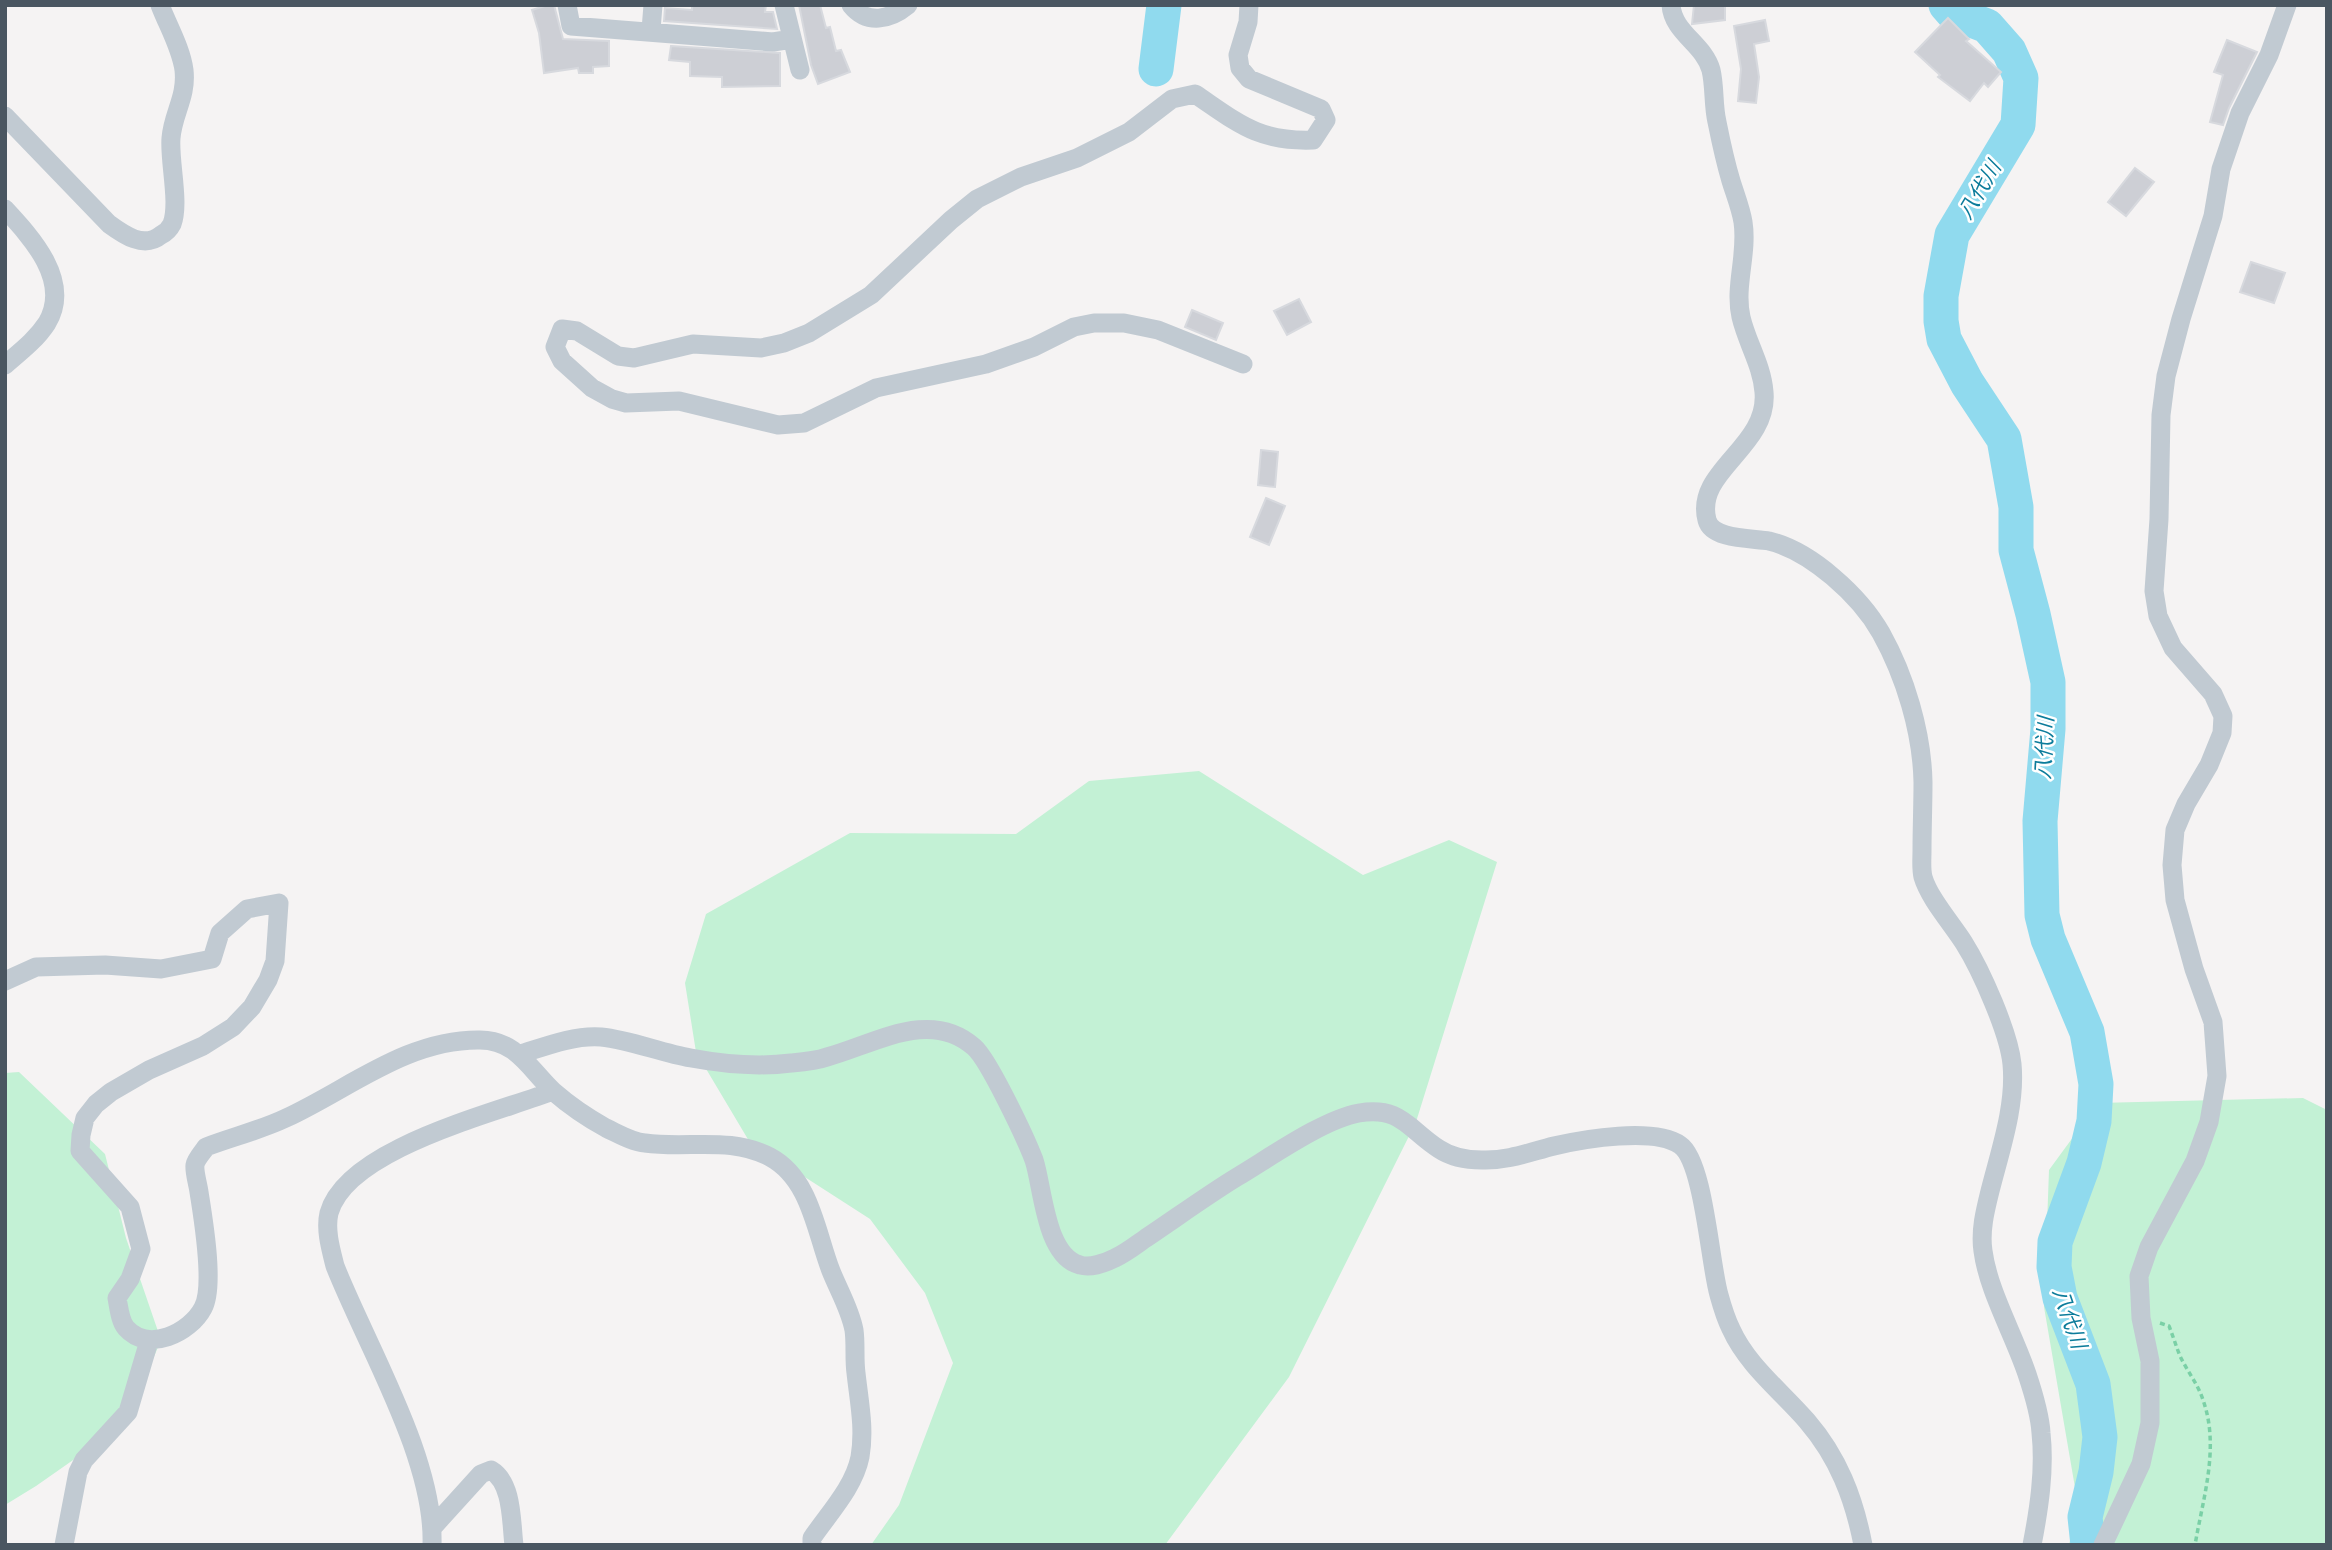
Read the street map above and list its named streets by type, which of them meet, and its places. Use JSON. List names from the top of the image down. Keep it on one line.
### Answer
{"water":["八代川"]}
